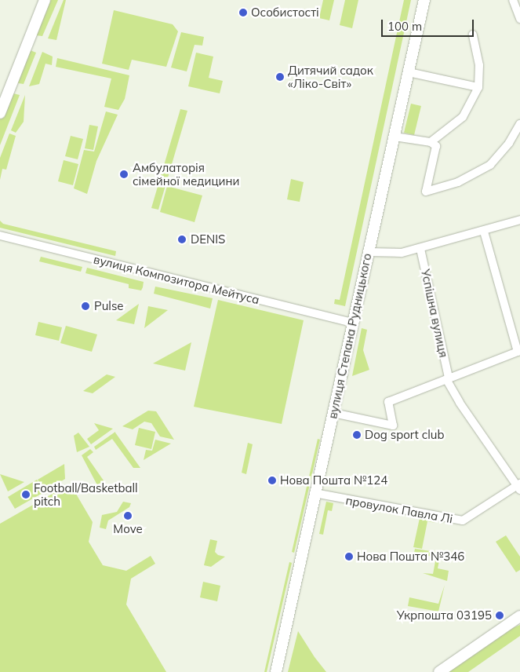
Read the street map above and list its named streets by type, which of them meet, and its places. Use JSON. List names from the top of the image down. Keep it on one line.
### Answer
{"streets":{"main road":["вулиця Степана Рудницького"],"street":["вулиця Композитора Мейтуса","Успішна вулиця","провулок Павла Лі"]},"crossings":[["вулиця Композитора Мейтуса","вулиця Степана Рудницького"],["Успішна вулиця","провулок Павла Лі"],["вулиця Степана Рудницького","провулок Павла Лі"]],"places":["Особистості","Дитячий садок «Ліко-Світ»","Амбулаторія сімейної медицини","DENIS","Pulse","Dog sport club","Нова Пошта №124","Football/Basketball pitch","Move","Нова Пошта №346","Укрпошта 03195"],"scale_bar":"100 m"}
